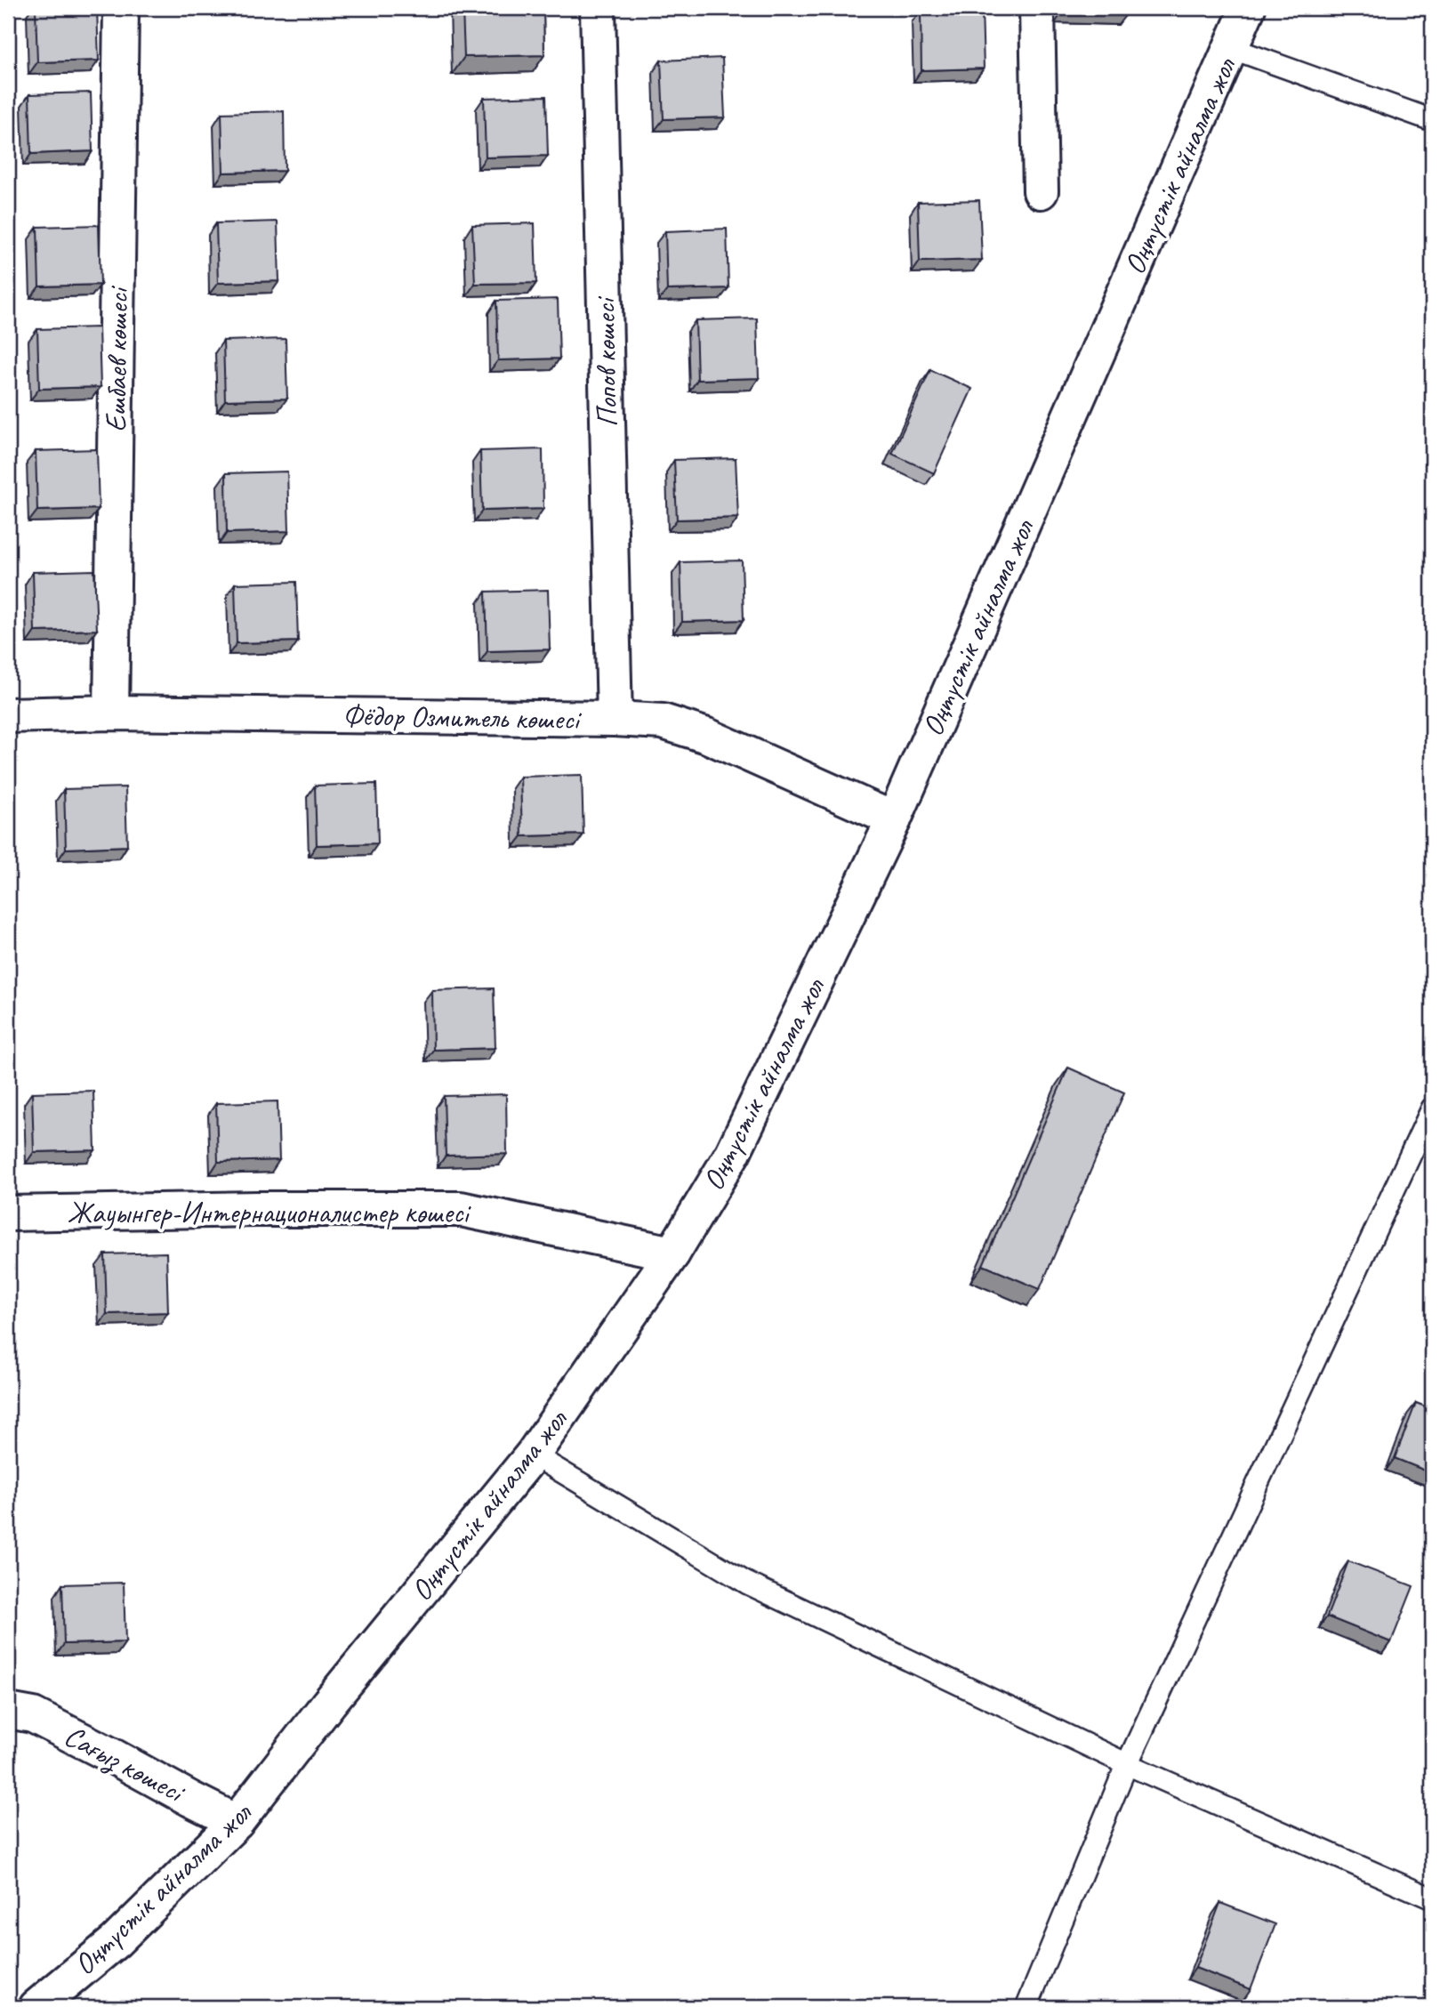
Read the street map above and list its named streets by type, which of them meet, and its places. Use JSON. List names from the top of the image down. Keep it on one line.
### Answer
{"streets":{"main road":["Оңтүстік айналма жол","Ешбаев көшесі","Попов көшесі","Фёдор Озмитель көшесі","Жауынгер-Интернационалистер көшесі","Сағыз көшесі"]},"crossings":[["Оңтүстік айналма жол","Фёдор Озмитель көшесі"],["Оңтүстік айналма жол","Жауынгер-Интернационалистер көшесі"],["Оңтүстік айналма жол","Сағыз көшесі"],["Ешбаев көшесі","Фёдор Озмитель көшесі"],["Попов көшесі","Фёдор Озмитель көшесі"]]}
